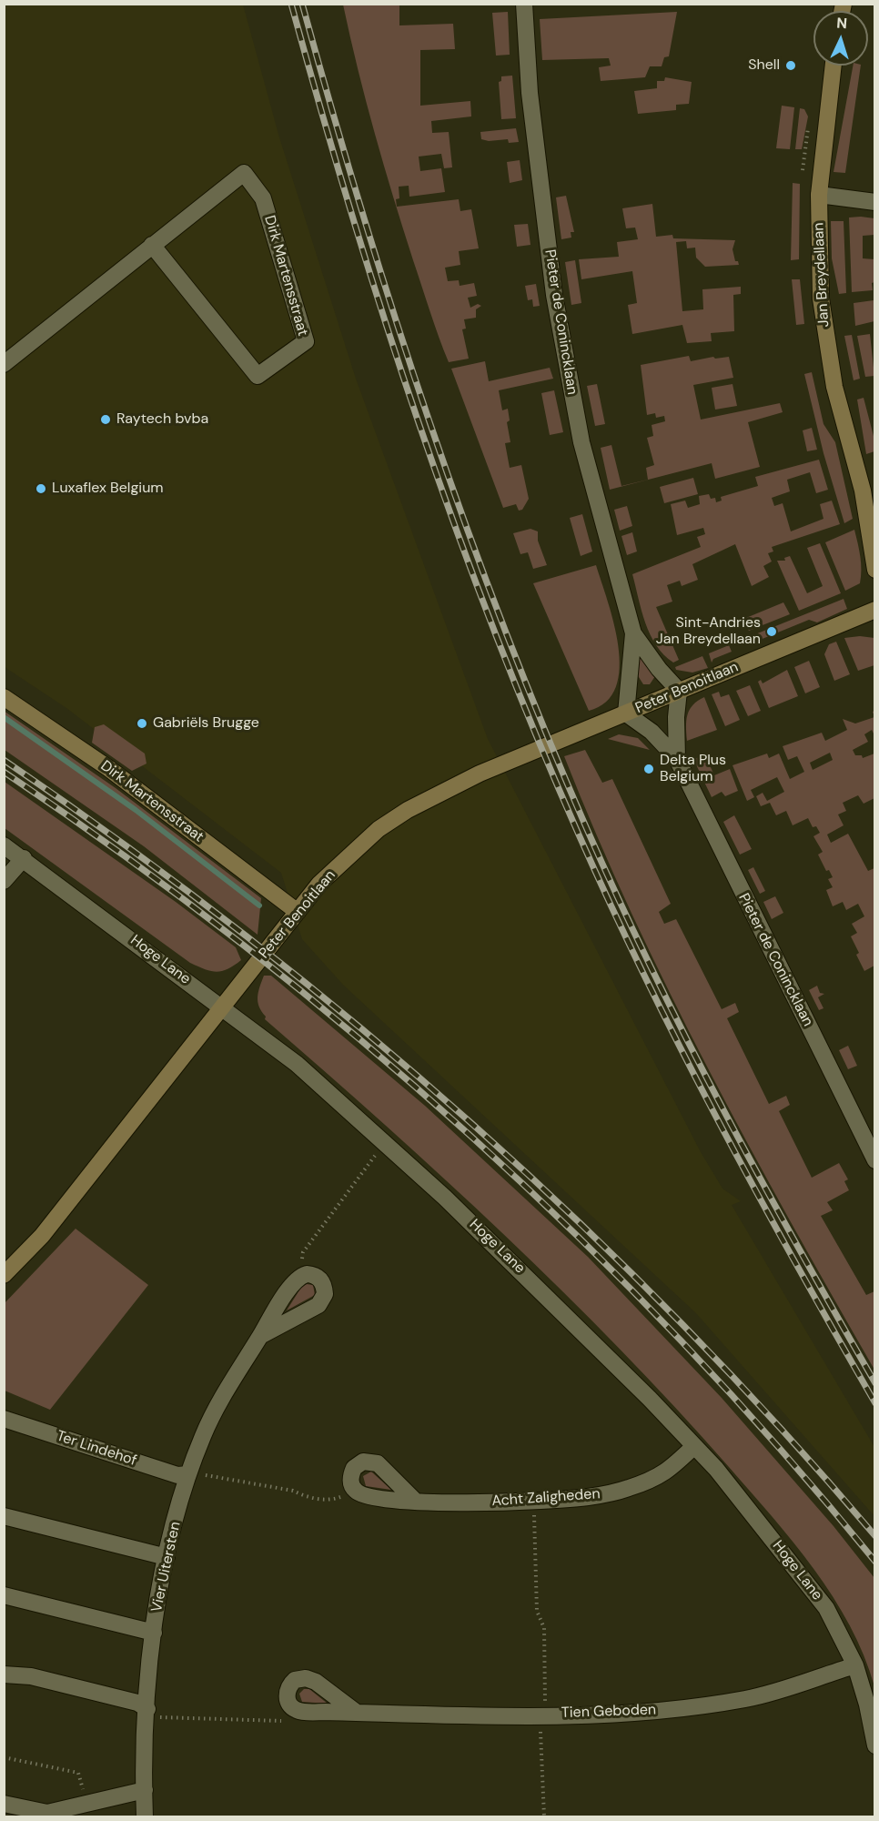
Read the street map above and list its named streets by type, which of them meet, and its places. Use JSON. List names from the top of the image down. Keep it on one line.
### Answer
{"streets":{"street":["Jan Breydellaan","Dirk Martensstraat","Pieter de Conincklaan","Peter Benoitlaan","Hoge Lane","Ter Lindehof","Acht Zaligheden","Vier Uitersten","Tien Geboden"]},"crossings":[["Dirk Martensstraat","Peter Benoitlaan"],["Pieter de Conincklaan","Peter Benoitlaan"],["Peter Benoitlaan","Hoge Lane"],["Hoge Lane","Acht Zaligheden"],["Hoge Lane","Tien Geboden"],["Ter Lindehof","Vier Uitersten"]],"places":["Shell","Raytech bvba","Luxaflex Belgium","Sint-Andries Jan Breydellaan","Gabriëls Brugge","Delta Plus Belgium"],"north":"top"}
